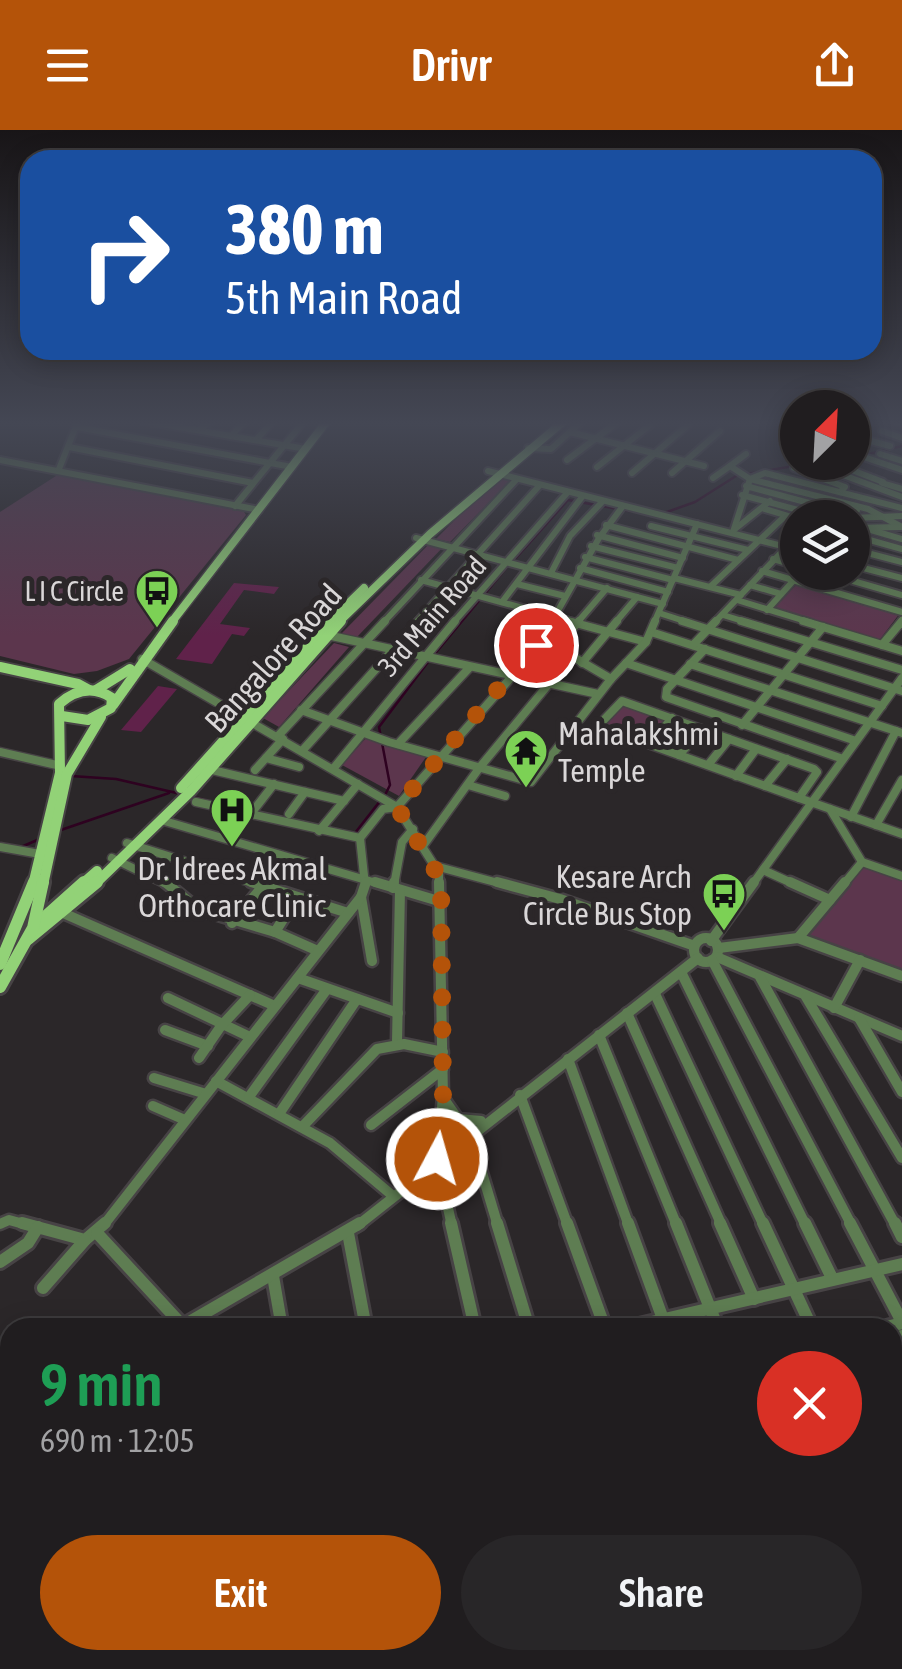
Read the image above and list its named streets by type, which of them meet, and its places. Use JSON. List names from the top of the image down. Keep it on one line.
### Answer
{"streets":{"main road":["Bangalore Road"],"street":["3rd Main Road"]},"places":{"bus stop":["L I C Circle","Kesare Arch Circle Bus Stop"],"temple":["Mahalakshmi Temple"],"hospital":["Dr. Idrees Akmal Orthocare Clinic"]},"north":"top right","page":{"header":"Drivr","turn":["380 m","5th Main Road"],"heading":["9 min","690 m · 12:05"],"buttons":["Exit","Share"]}}
